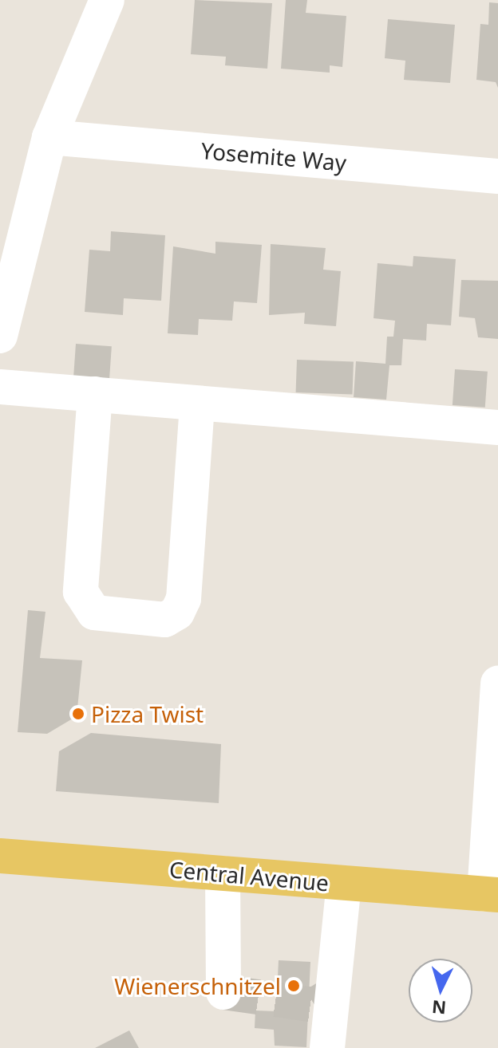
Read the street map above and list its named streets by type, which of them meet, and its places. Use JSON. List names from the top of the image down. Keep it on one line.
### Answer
{"streets":{"main road":["Central Avenue"],"street":["Yosemite Way"]},"places":["Pizza Twist","Wienerschnitzel"],"north":"bottom"}
